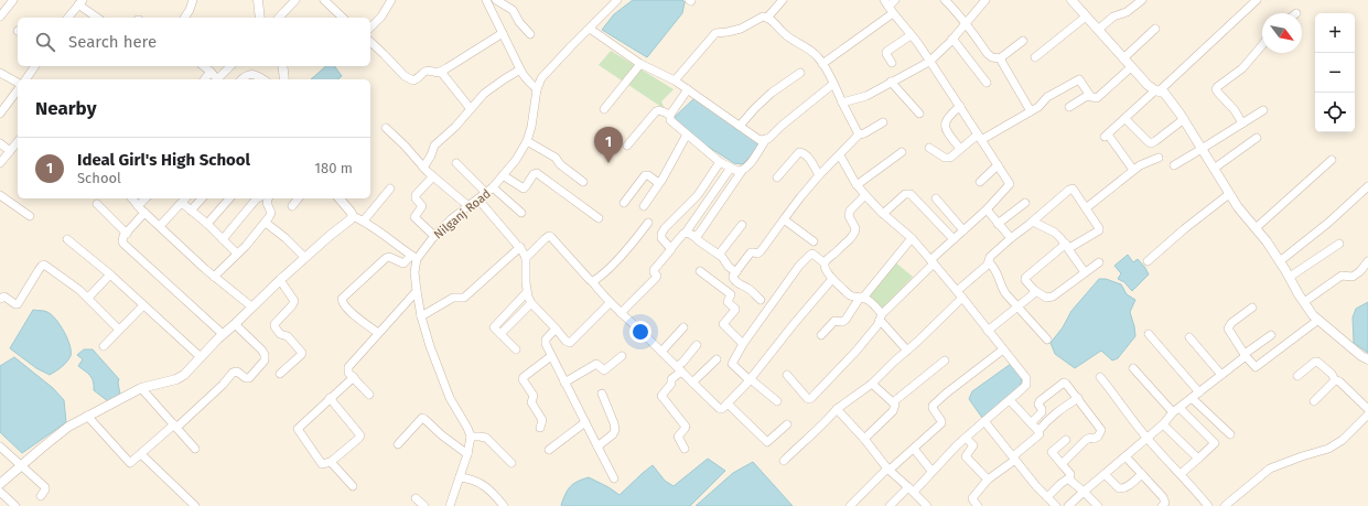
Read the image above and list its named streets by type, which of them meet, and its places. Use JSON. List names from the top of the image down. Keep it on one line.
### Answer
{"streets":{"street":["Nilganj Road"]},"north":"bottom right","page":{"map_buttons":["+","−"],"search":"Search here","heading":"Nearby","pins":"1","list":[{"mark":"1","name":"Ideal Girl's High School","note":"School","value":"180 m"}]}}
